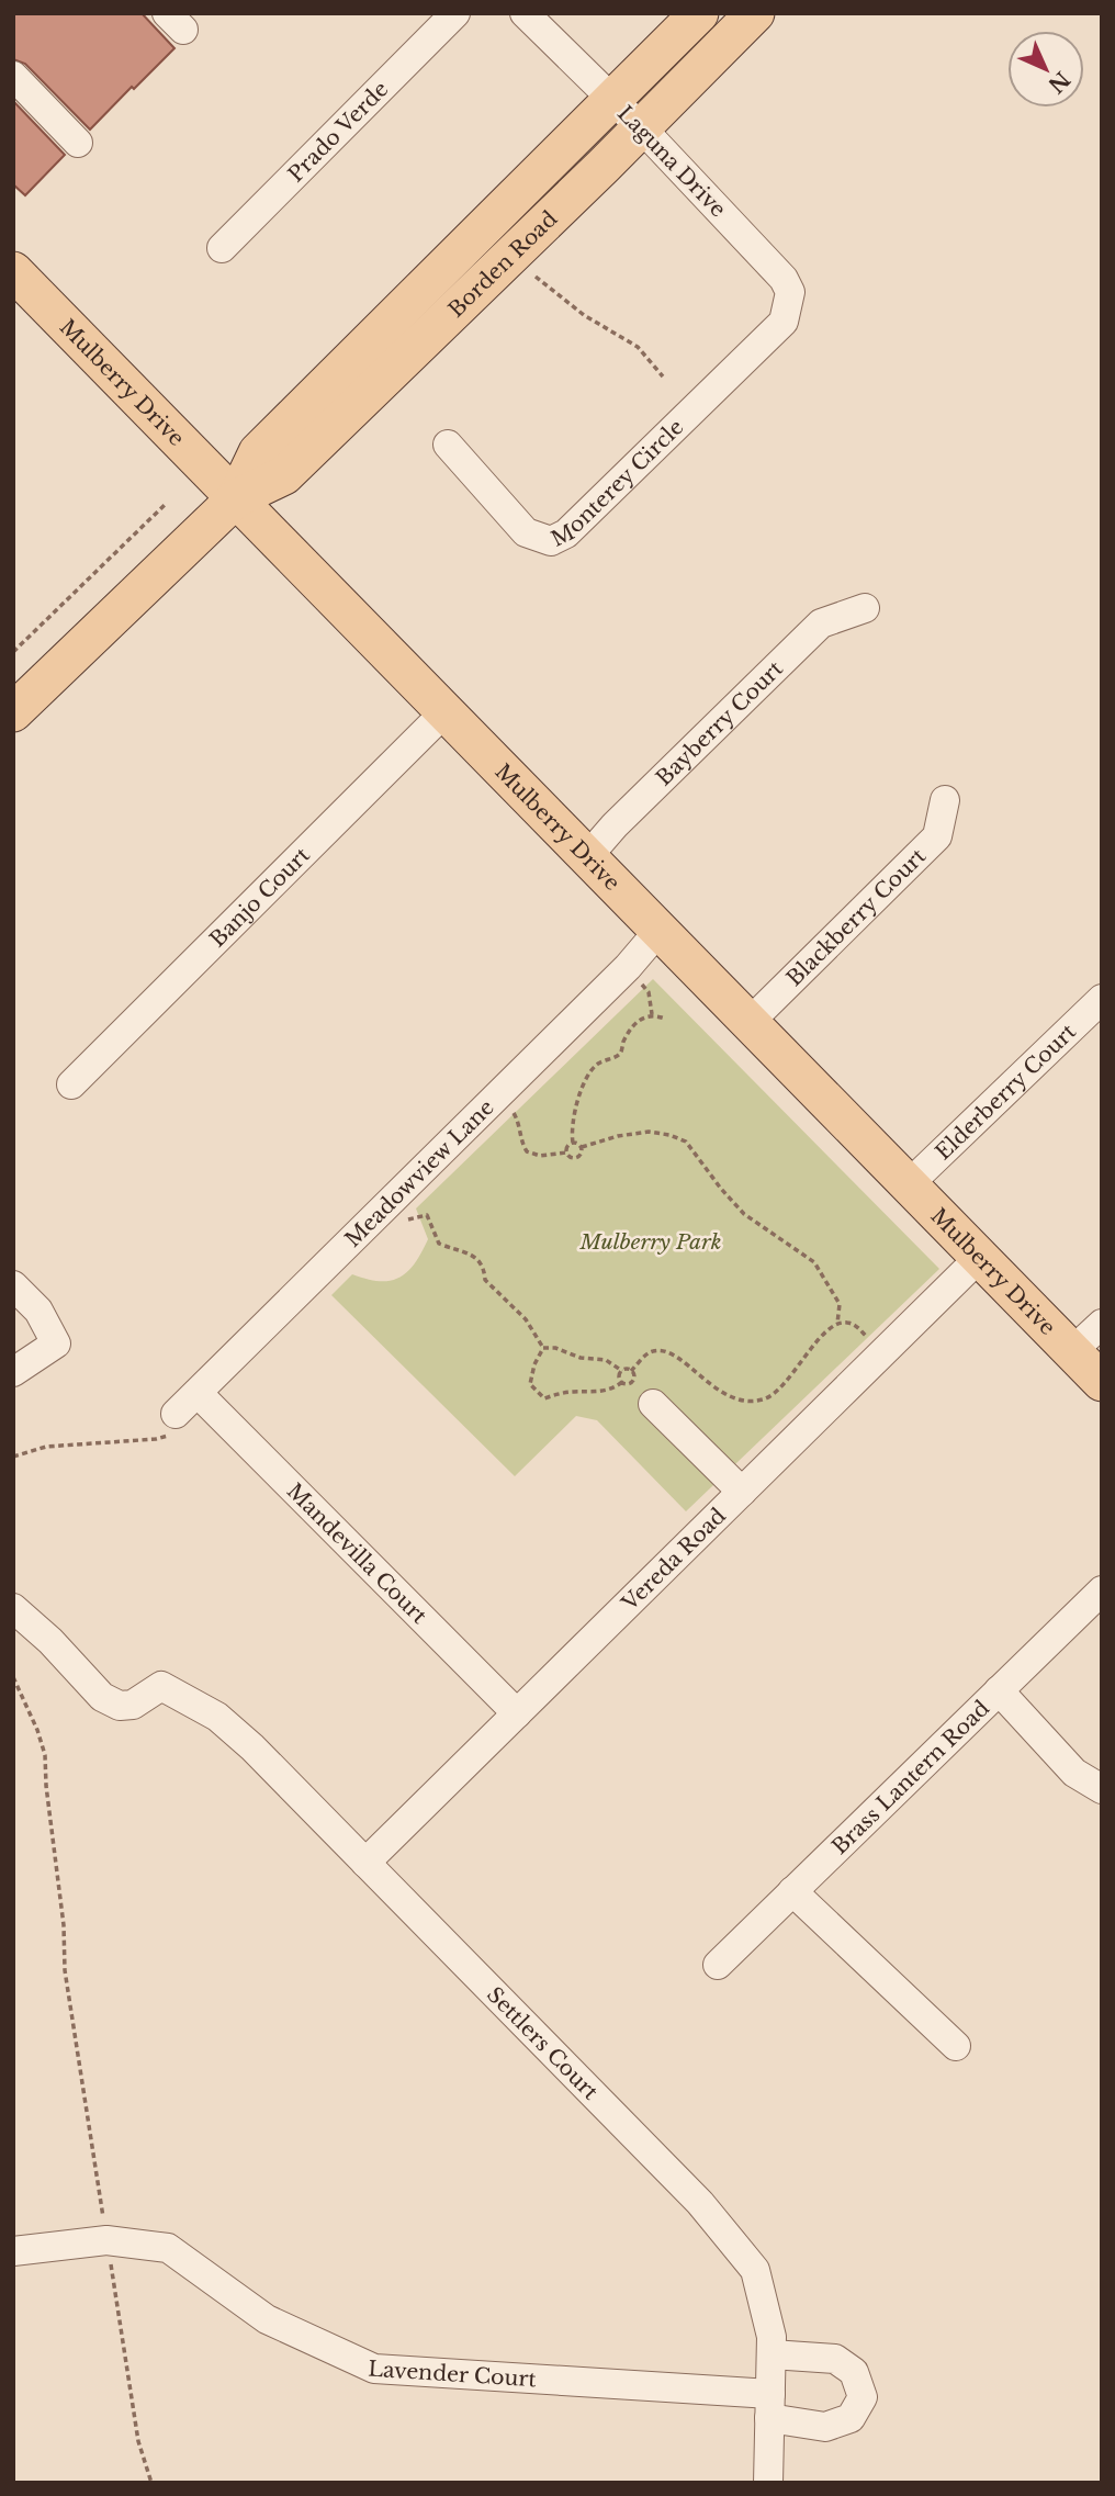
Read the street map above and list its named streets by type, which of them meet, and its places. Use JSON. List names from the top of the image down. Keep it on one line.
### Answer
{"streets":{"main road":["Borden Road","Mulberry Drive"],"street":["Prado Verde","Laguna Drive","Monterey Circle","Bayberry Court","Banjo Court","Blackberry Court","Elderberry Court","Meadowview Lane","Mandevilla Court","Vereda Road","Brass Lantern Road","Settlers Court","Lavender Court"]},"crossings":[["Laguna Drive","Borden Road"],["Laguna Drive","Monterey Circle"],["Borden Road","Mulberry Drive"],["Mulberry Drive","Bayberry Court"],["Mulberry Drive","Banjo Court"],["Mulberry Drive","Blackberry Court"],["Mulberry Drive","Elderberry Court"],["Mulberry Drive","Meadowview Lane"],["Mulberry Drive","Vereda Road"],["Meadowview Lane","Mandevilla Court"],["Mandevilla Court","Vereda Road"],["Vereda Road","Settlers Court"],["Settlers Court","Lavender Court"]],"parks":["Mulberry Park"],"north":"bottom right"}
